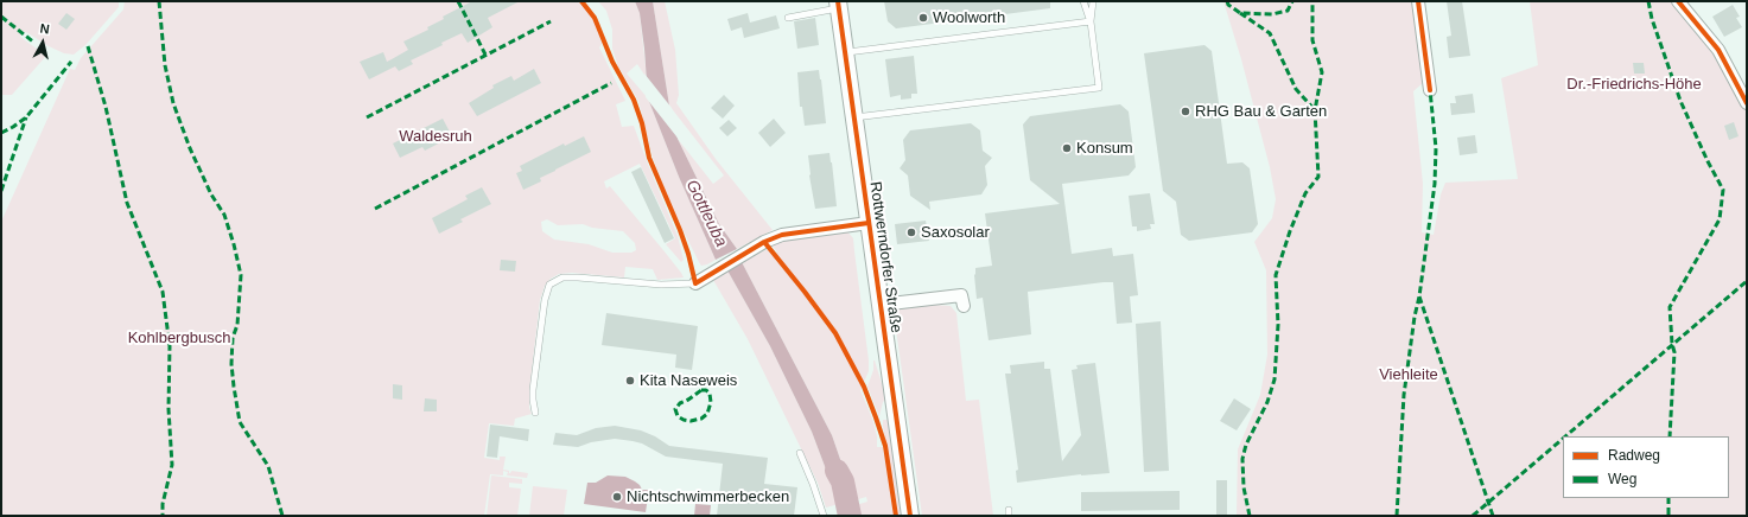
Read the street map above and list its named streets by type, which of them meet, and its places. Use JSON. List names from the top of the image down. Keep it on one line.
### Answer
{"streets":{"main road":["Rottwerndorfer Straße"]},"water":["Gottleuba"],"parks":["Dr.-Friedrichs-Höhe","Waldesruh","Kohlbergbusch","Viehleite"],"places":["Woolworth","RHG Bau & Garten","Konsum","Saxosolar","Kita Naseweis","Nichtschwimmerbecken"],"legend":["Radweg","Weg"],"north":"top"}
